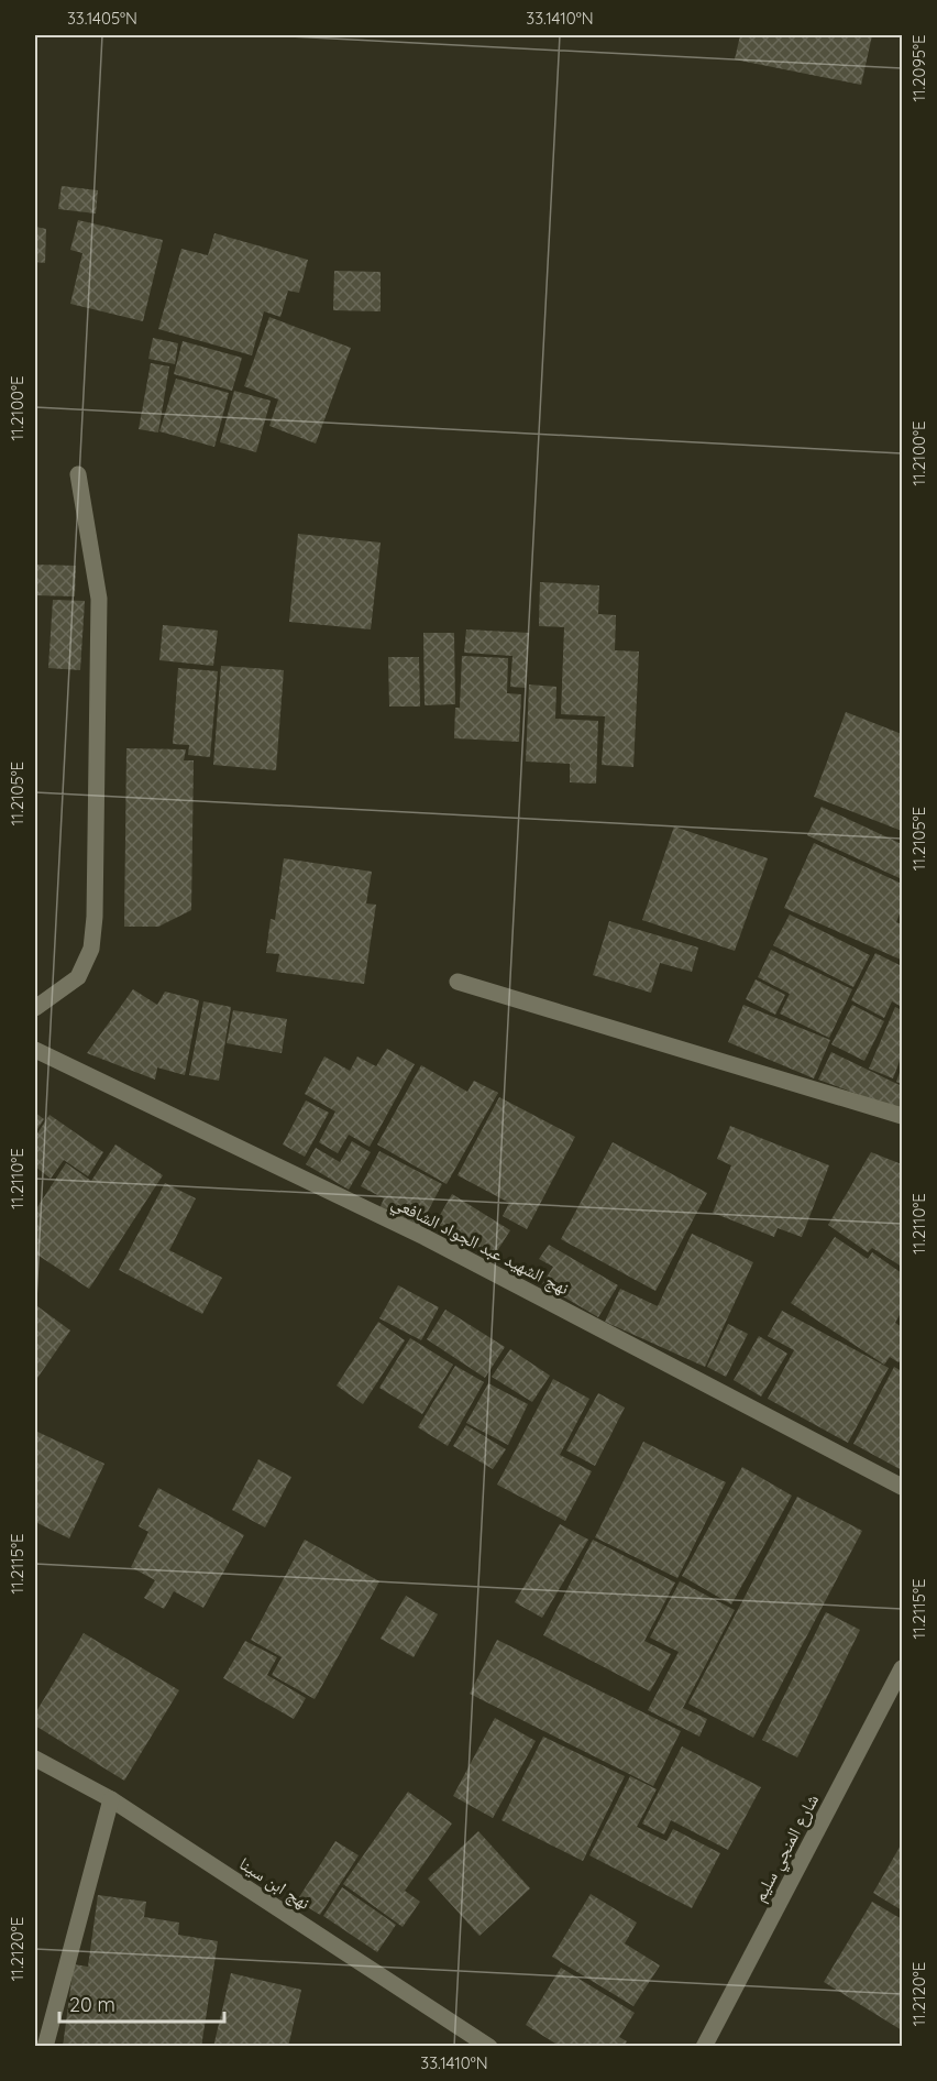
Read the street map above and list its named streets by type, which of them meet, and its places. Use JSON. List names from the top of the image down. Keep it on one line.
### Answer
{"streets":{"street":["نهج الشهيد عبد الجواد الشافعي","شارع المنجي سليم","نهج ابن سينا"]},"scale_bar":"20 m","coordinates":["33.1405°N","33.1410°N","11.2095°E","11.2100°E","11.2105°E","11.2110°E","11.2115°E","11.2120°E"]}
